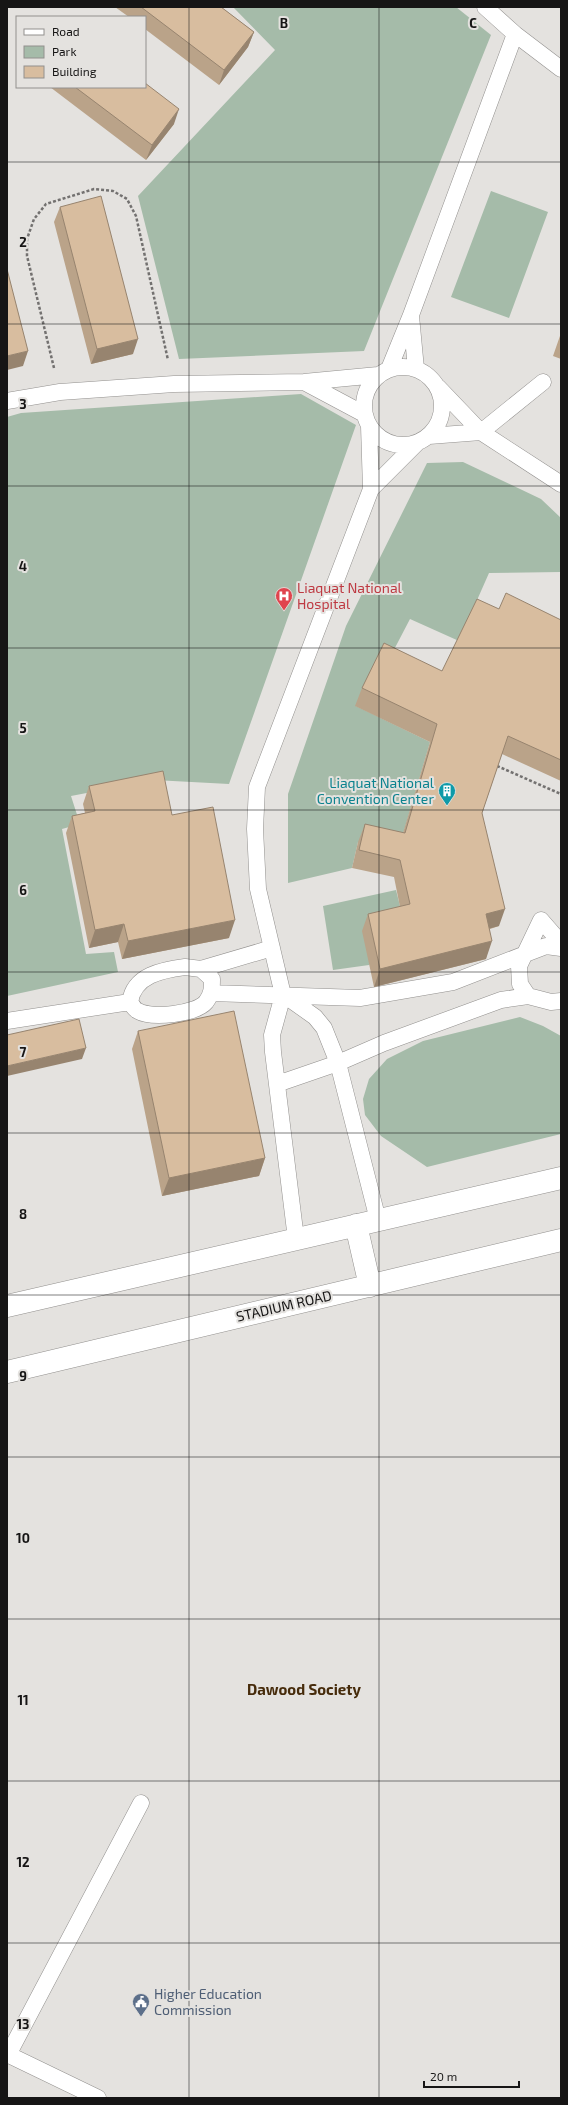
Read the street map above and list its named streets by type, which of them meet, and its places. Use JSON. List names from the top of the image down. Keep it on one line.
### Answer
{"streets":{"main road":["STADIUM ROAD"]},"districts":["Dawood Society"],"places":{"hospital":["Liaquat National Hospital"],"building":["Liaquat National Convention Center"],"public building":["Higher Education Commission"]},"legend":["Road","Park","Building"],"scale_bar":"20 m","grid":{"columns":["B","C"],"rows":["2","3","4","5","6","7","8","9","10","11","12","13"]}}
